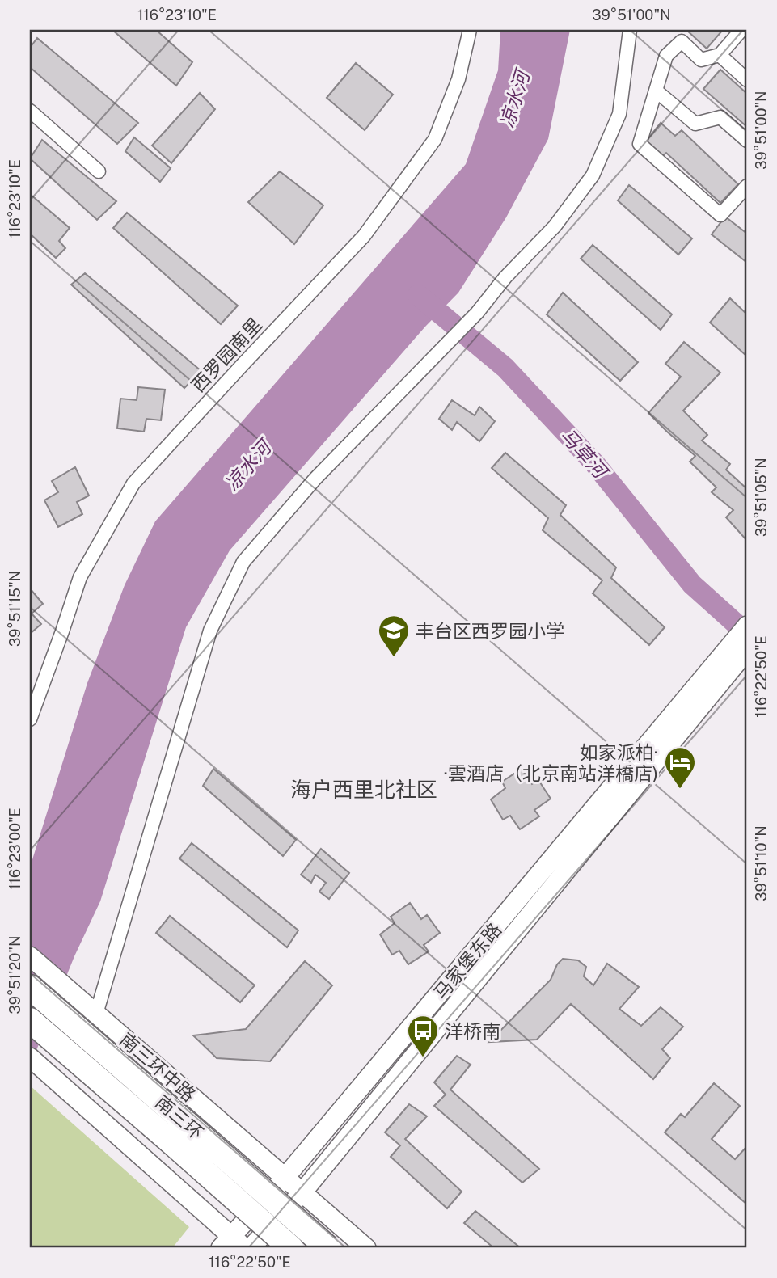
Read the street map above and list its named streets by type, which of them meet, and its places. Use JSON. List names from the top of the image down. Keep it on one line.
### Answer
{"streets":{"highway":["南三环"],"main road":["马家堡东路","南三环中路"],"street":["西罗园南里"]},"crossings":[["马家堡东路","南三环中路"]],"districts":["海户西里北社区"],"water":["凉水河","马草河"],"places":{"school or university":["丰台区西罗园小学"],"hotel":["如家派柏· ·雲酒店（北京南站洋橋店)"],"bus stop":["洋桥南"]},"coordinates":["116°23'10\"E","39°51'00\"N","39°51'05\"N","39°51'15\"N","116°22'50\"E","116°23'00\"E","39°51'10\"N","39°51'20\"N"]}
